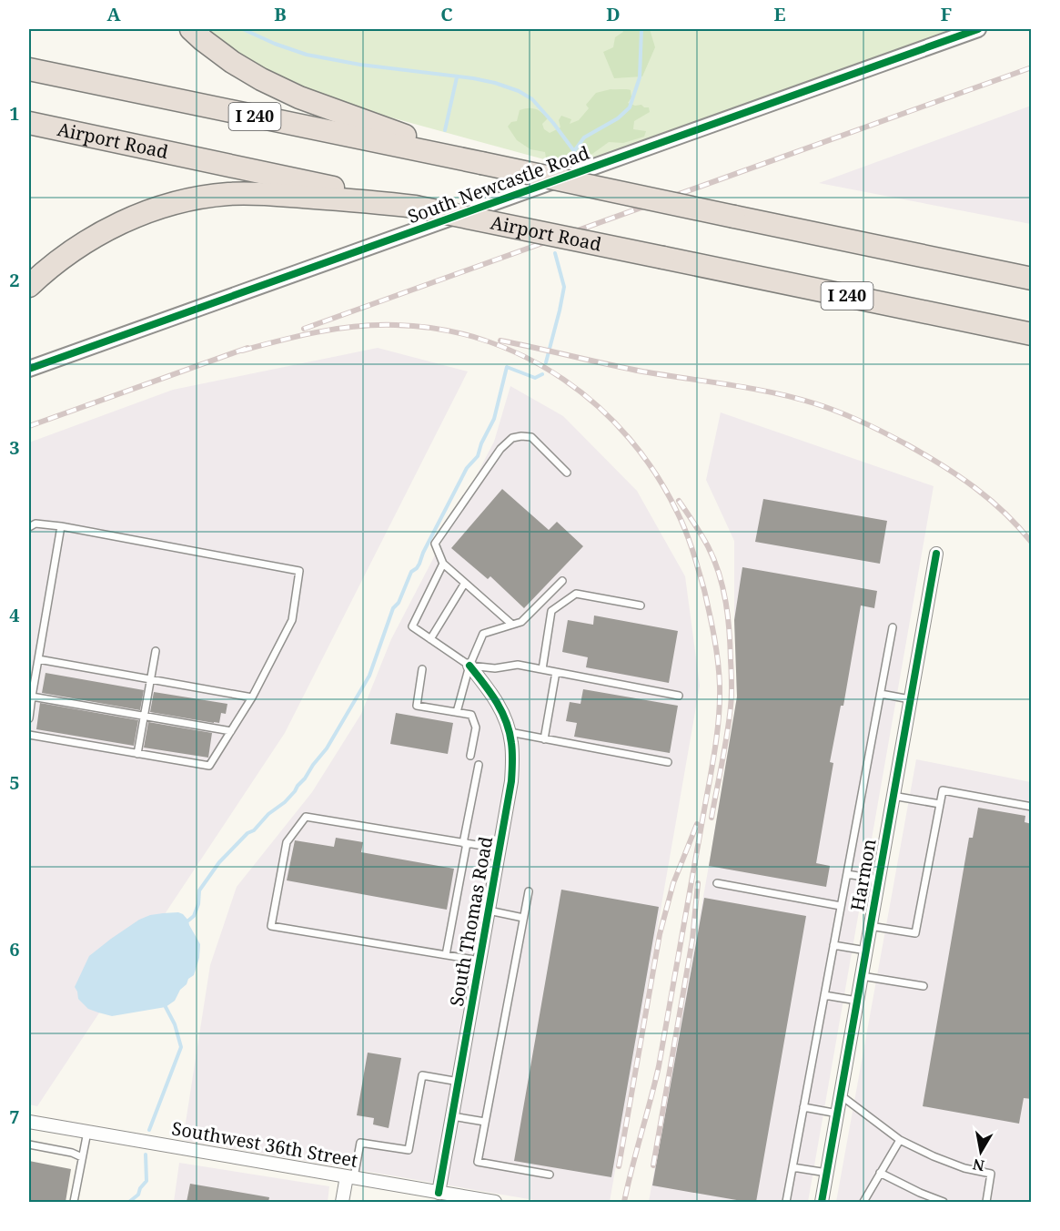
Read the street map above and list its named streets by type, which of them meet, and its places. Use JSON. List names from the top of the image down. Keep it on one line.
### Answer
{"streets":{"highway":["I 240","Airport Road"],"street":["South Newcastle Road","Harmon","South Thomas Road","Southwest 36th Street"]},"crossings":[["South Thomas Road","Southwest 36th Street"]],"north":"bottom","grid":{"columns":["A","B","C","D","E","F"],"rows":["1","2","3","4","5","6","7"]}}
